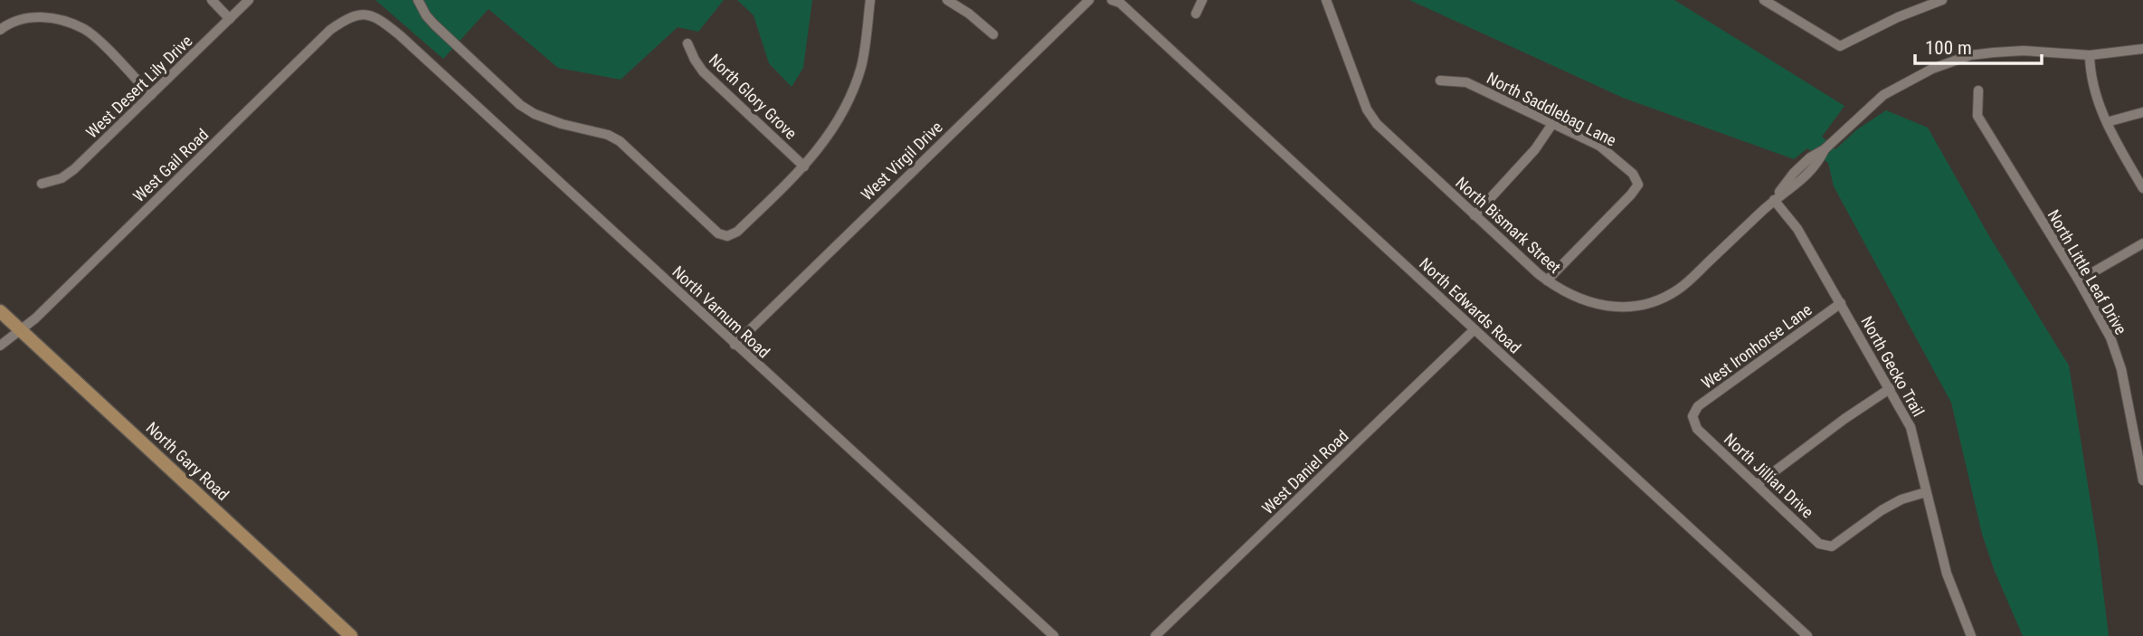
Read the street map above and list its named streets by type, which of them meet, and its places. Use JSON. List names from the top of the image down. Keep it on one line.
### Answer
{"streets":{"street":["West Desert Lily Drive","North Glory Grove","North Saddlebag Lane","West Virgil Drive","West Gail Road","North Bismark Street","North Little Leaf Drive","North Edwards Road","North Varnum Road","West Ironhorse Lane","North Gecko Trail","North Gary Road","West Daniel Road","North Jillian Drive"]},"crossings":[["North Saddlebag Lane","North Bismark Street"],["West Virgil Drive","North Varnum Road"],["West Gail Road","North Varnum Road"],["West Gail Road","North Gary Road"],["North Bismark Street","North Gecko Trail"],["North Edwards Road","West Daniel Road"],["West Ironhorse Lane","North Gecko Trail"],["West Ironhorse Lane","North Jillian Drive"],["North Gecko Trail","North Jillian Drive"]],"scale_bar":"100 m"}
